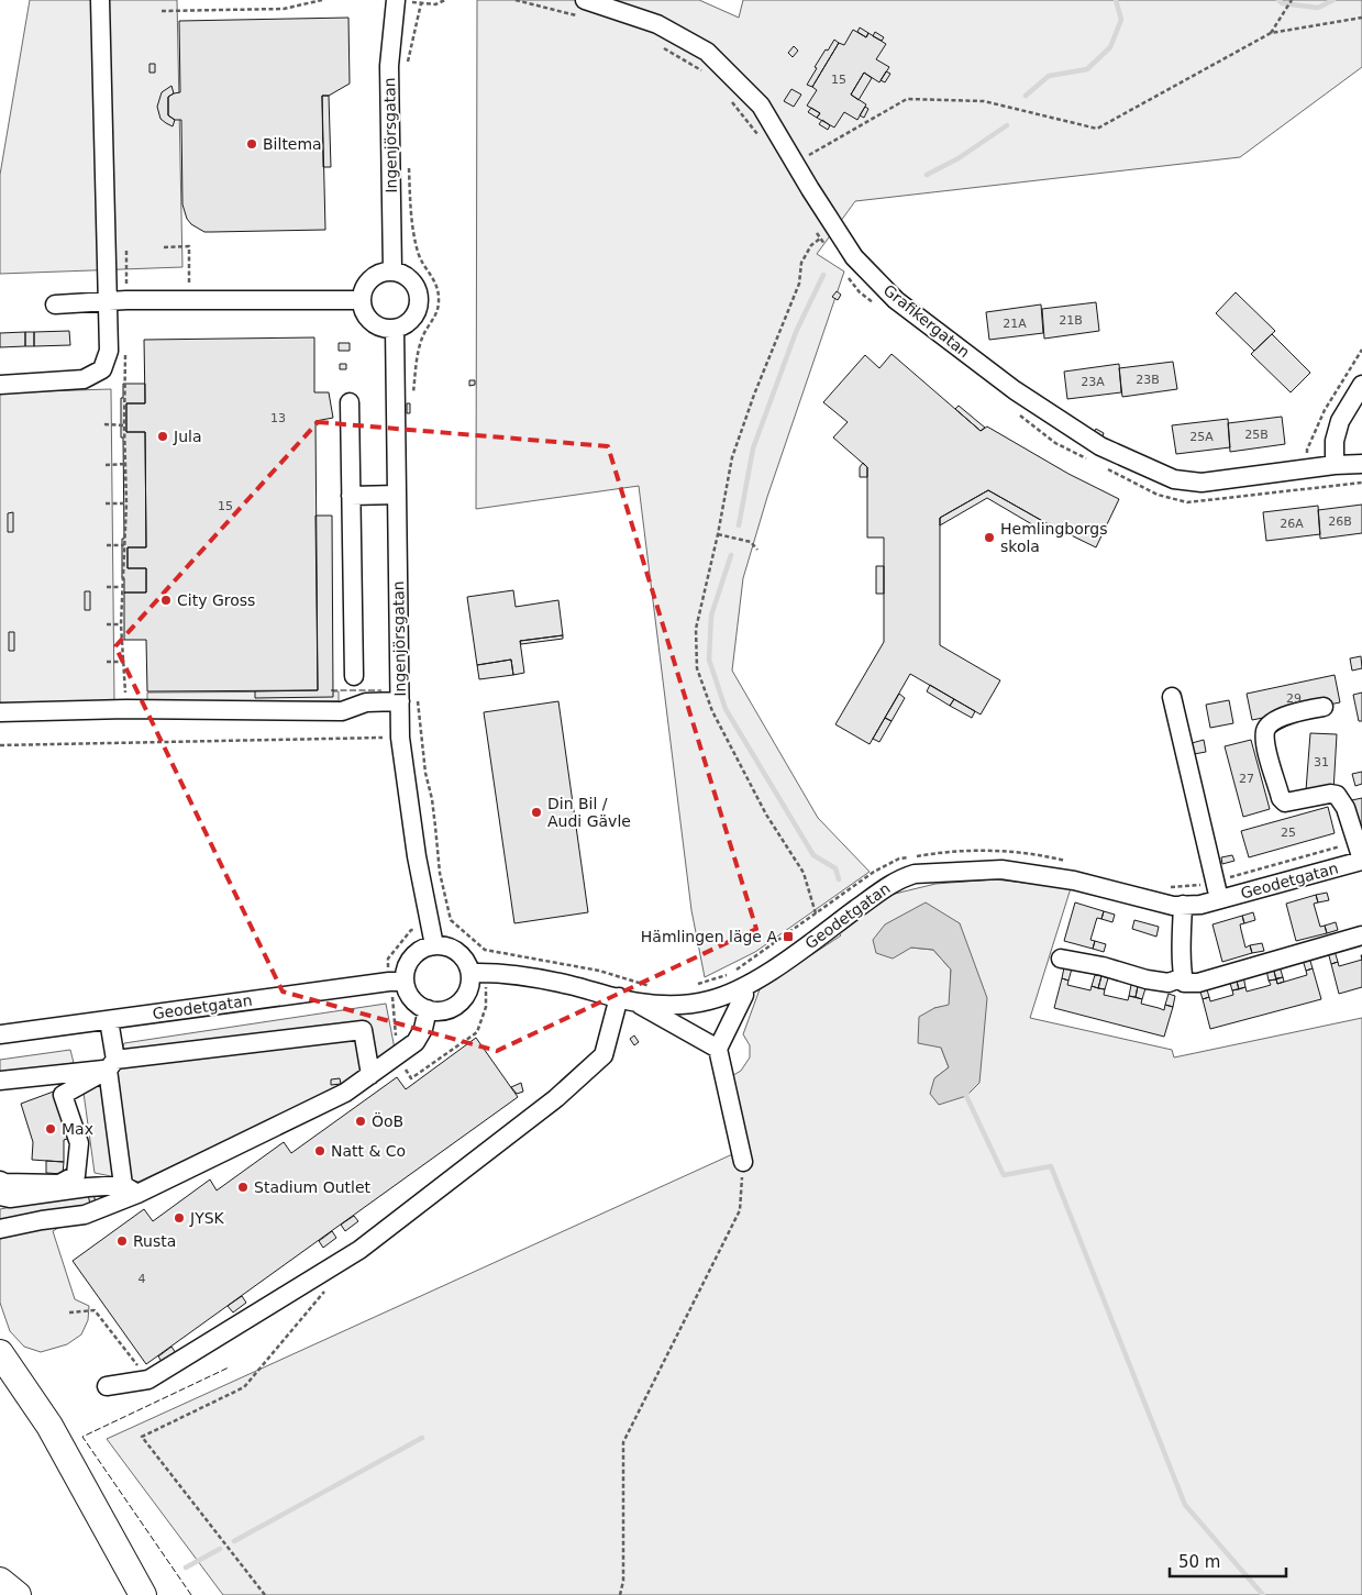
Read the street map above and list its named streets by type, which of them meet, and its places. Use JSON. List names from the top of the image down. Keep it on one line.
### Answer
{"streets":{"street":["Ingenjörsgatan","Grafikergatan","Geodetgatan"]},"crossings":[["Ingenjörsgatan","Geodetgatan"]],"places":{"other":["Biltema","Jula","Hemlingborgs skola","City Gross","Din Bil / Audi Gävle","ÖoB","Max","Natt & Co","Stadium Outlet","JYSK","Rusta"],"transit":["Hämlingen läge A"]},"house_numbers":["15","21B","21A","23B","23A","13","25B","25A","15","26B","26A","29","31","27","25","4"],"scale_bar":"50 m"}
